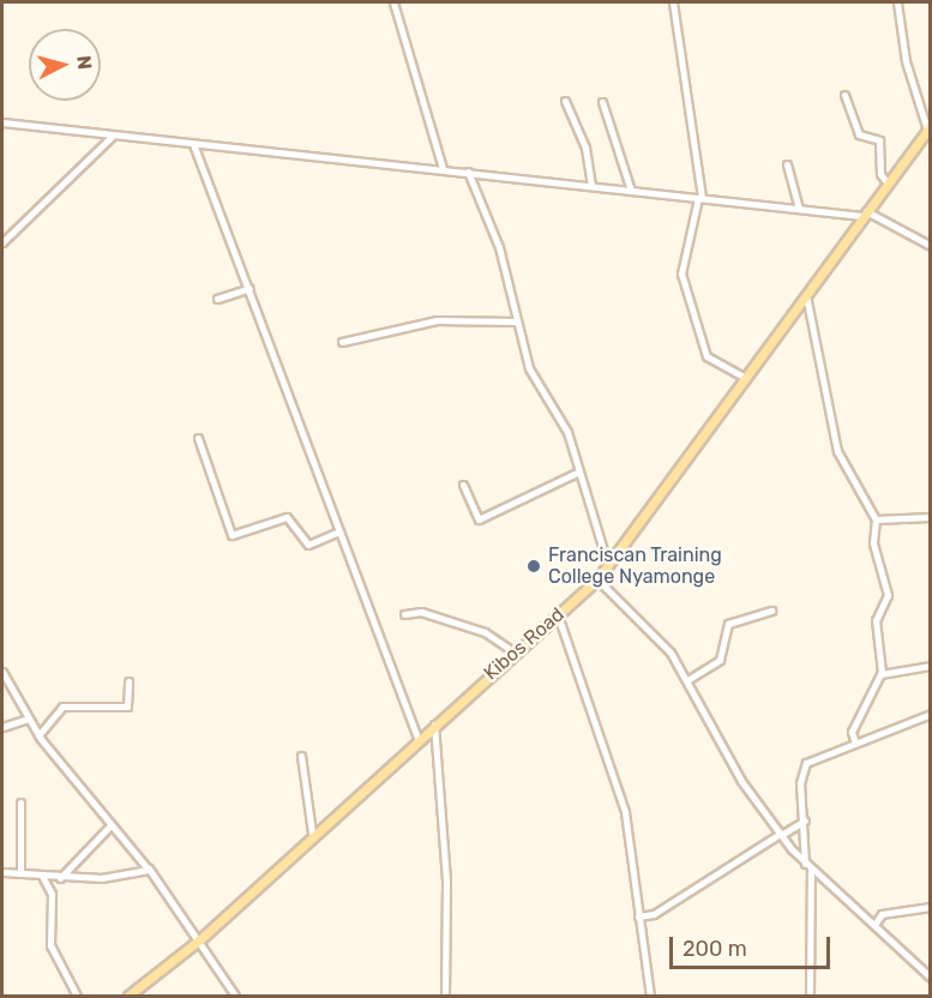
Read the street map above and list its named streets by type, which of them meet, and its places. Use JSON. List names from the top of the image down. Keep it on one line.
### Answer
{"streets":{"main road":["Kibos Road"]},"places":["Franciscan Training College Nyamonge"],"scale_bar":"200 m","north":"right"}
